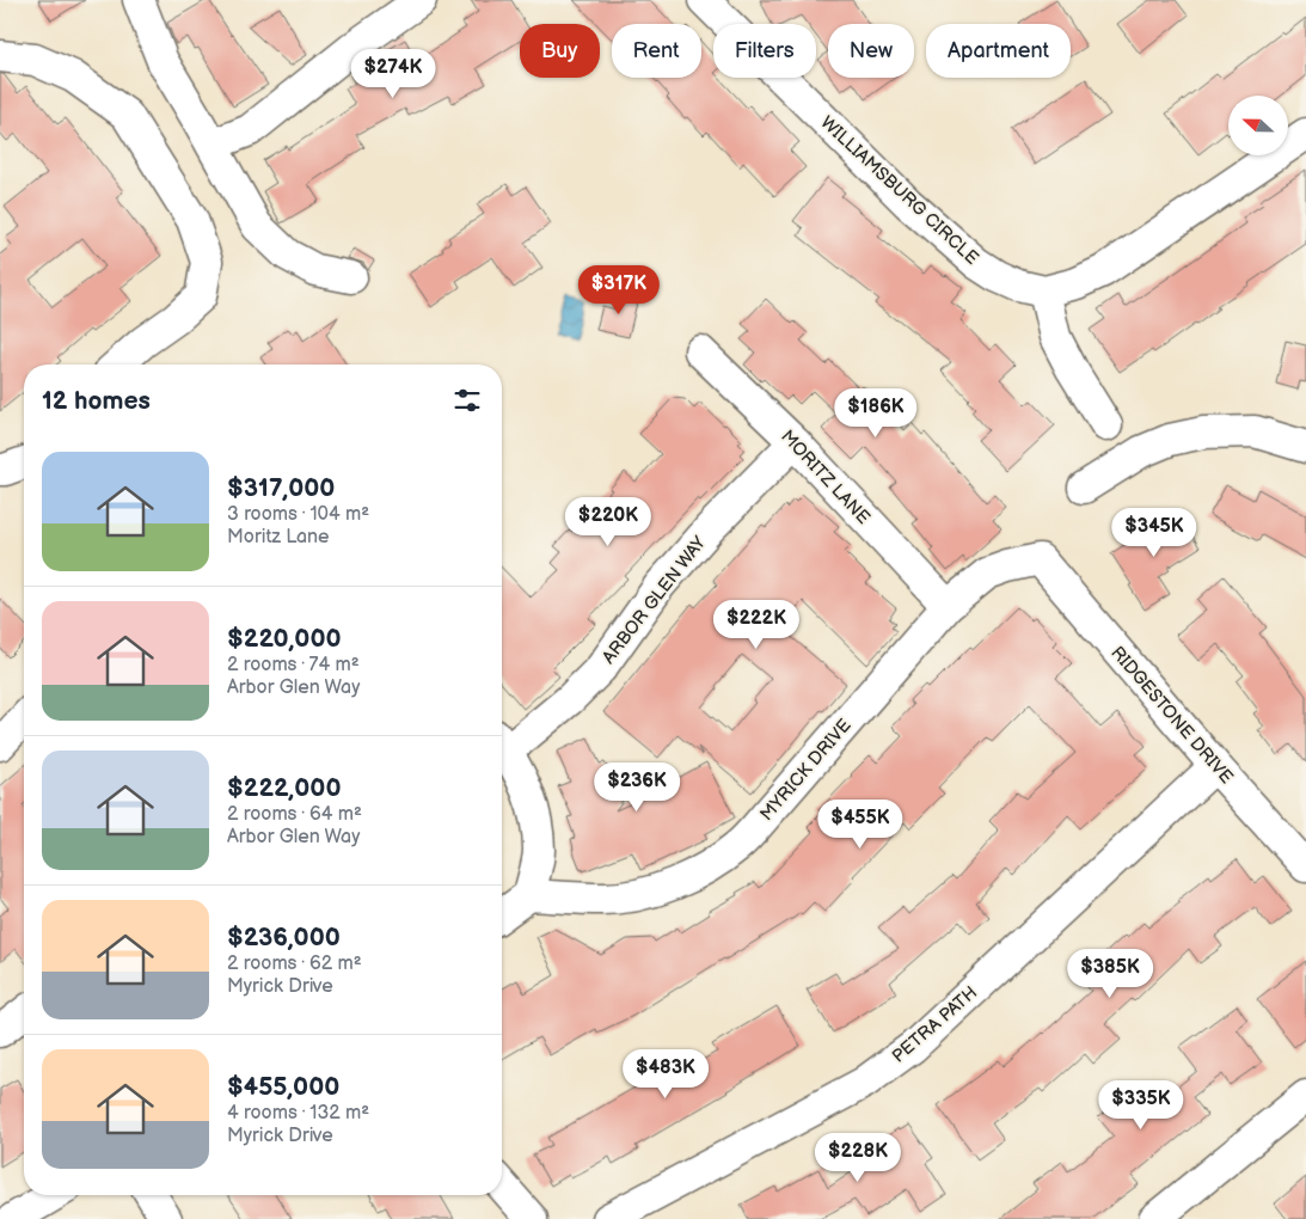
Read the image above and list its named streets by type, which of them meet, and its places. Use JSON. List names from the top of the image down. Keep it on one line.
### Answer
{"streets":{"street":["WILLIAMSBURG CIRCLE","MORITZ LANE","ARBOR GLEN WAY","RIDGESTONE DRIVE","MYRICK DRIVE","PETRA PATH"]},"crossings":[["MORITZ LANE","ARBOR GLEN WAY"],["MORITZ LANE","MYRICK DRIVE"],["RIDGESTONE DRIVE","MYRICK DRIVE"],["RIDGESTONE DRIVE","PETRA PATH"]],"north":"left","page":{"chip":["Buy","Rent","Filters","New","Apartment"],"price":["$274K","$317K","$186K","$220K","$345K","$222K","$236K","$455K","$385K","$483K","$335K","$228K"],"heading":"12 homes","list":[{"name":"$317,000","note":"3 rooms · 104 m² · Moritz Lane"},{"name":"$220,000","note":"2 rooms · 74 m² · Arbor Glen Way"},{"name":"$222,000","note":"2 rooms · 64 m² · Arbor Glen Way"},{"name":"$236,000","note":"2 rooms · 62 m² · Myrick Drive"},{"name":"$455,000","note":"4 rooms · 132 m² · Myrick Drive"}]}}
